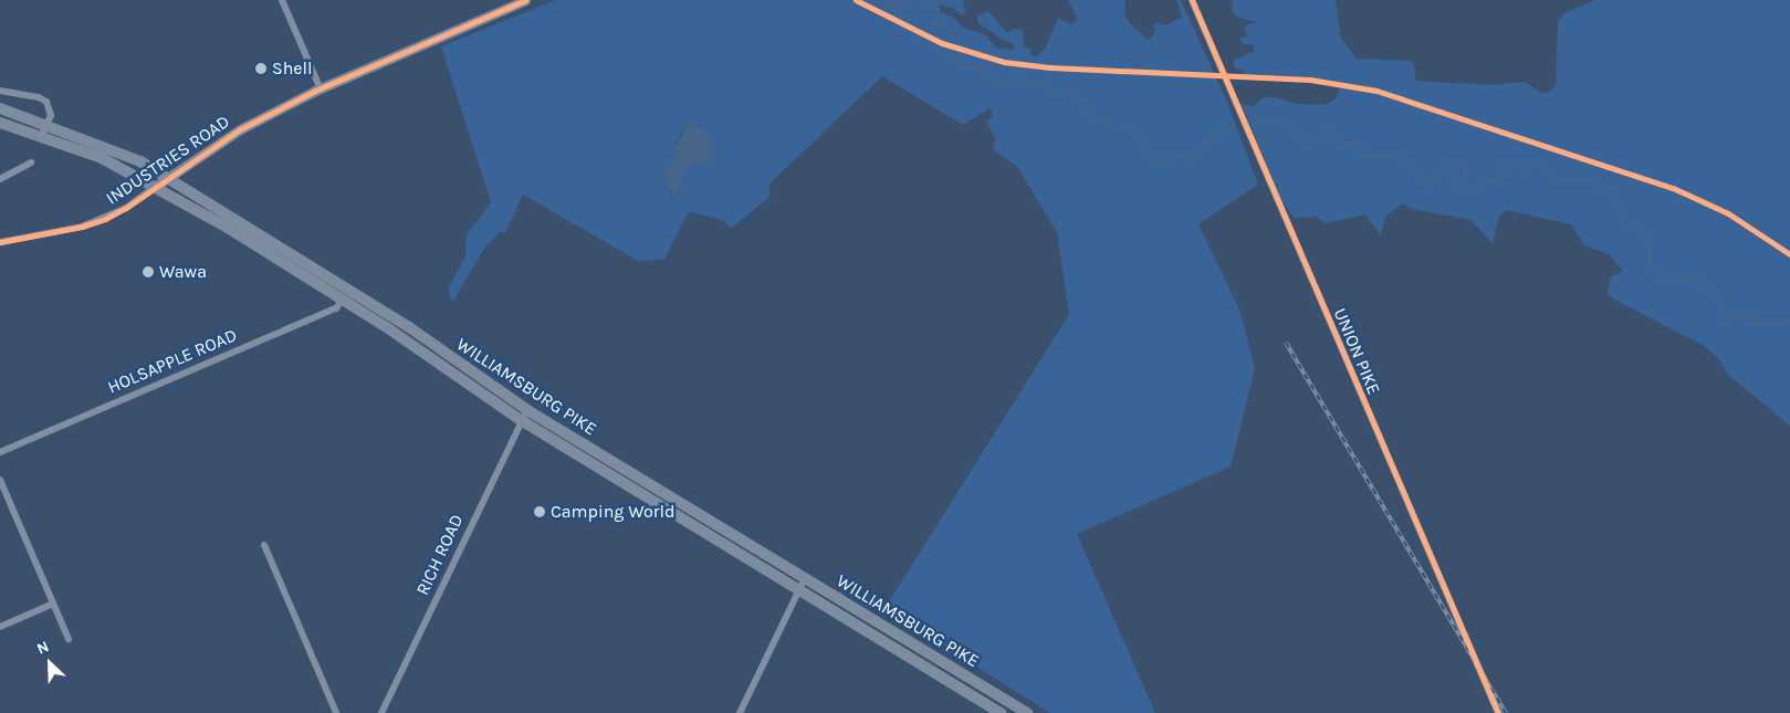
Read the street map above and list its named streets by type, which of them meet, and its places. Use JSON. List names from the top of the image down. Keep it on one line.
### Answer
{"streets":{"main road":["WILLIAMSBURG PIKE"],"street":["INDUSTRIES ROAD","UNION PIKE","HOLSAPPLE ROAD","RICH ROAD"]},"crossings":[["INDUSTRIES ROAD","WILLIAMSBURG PIKE"],["HOLSAPPLE ROAD","WILLIAMSBURG PIKE"],["WILLIAMSBURG PIKE","RICH ROAD"]],"places":["Shell","Wawa","Camping World"],"north":"top left"}
